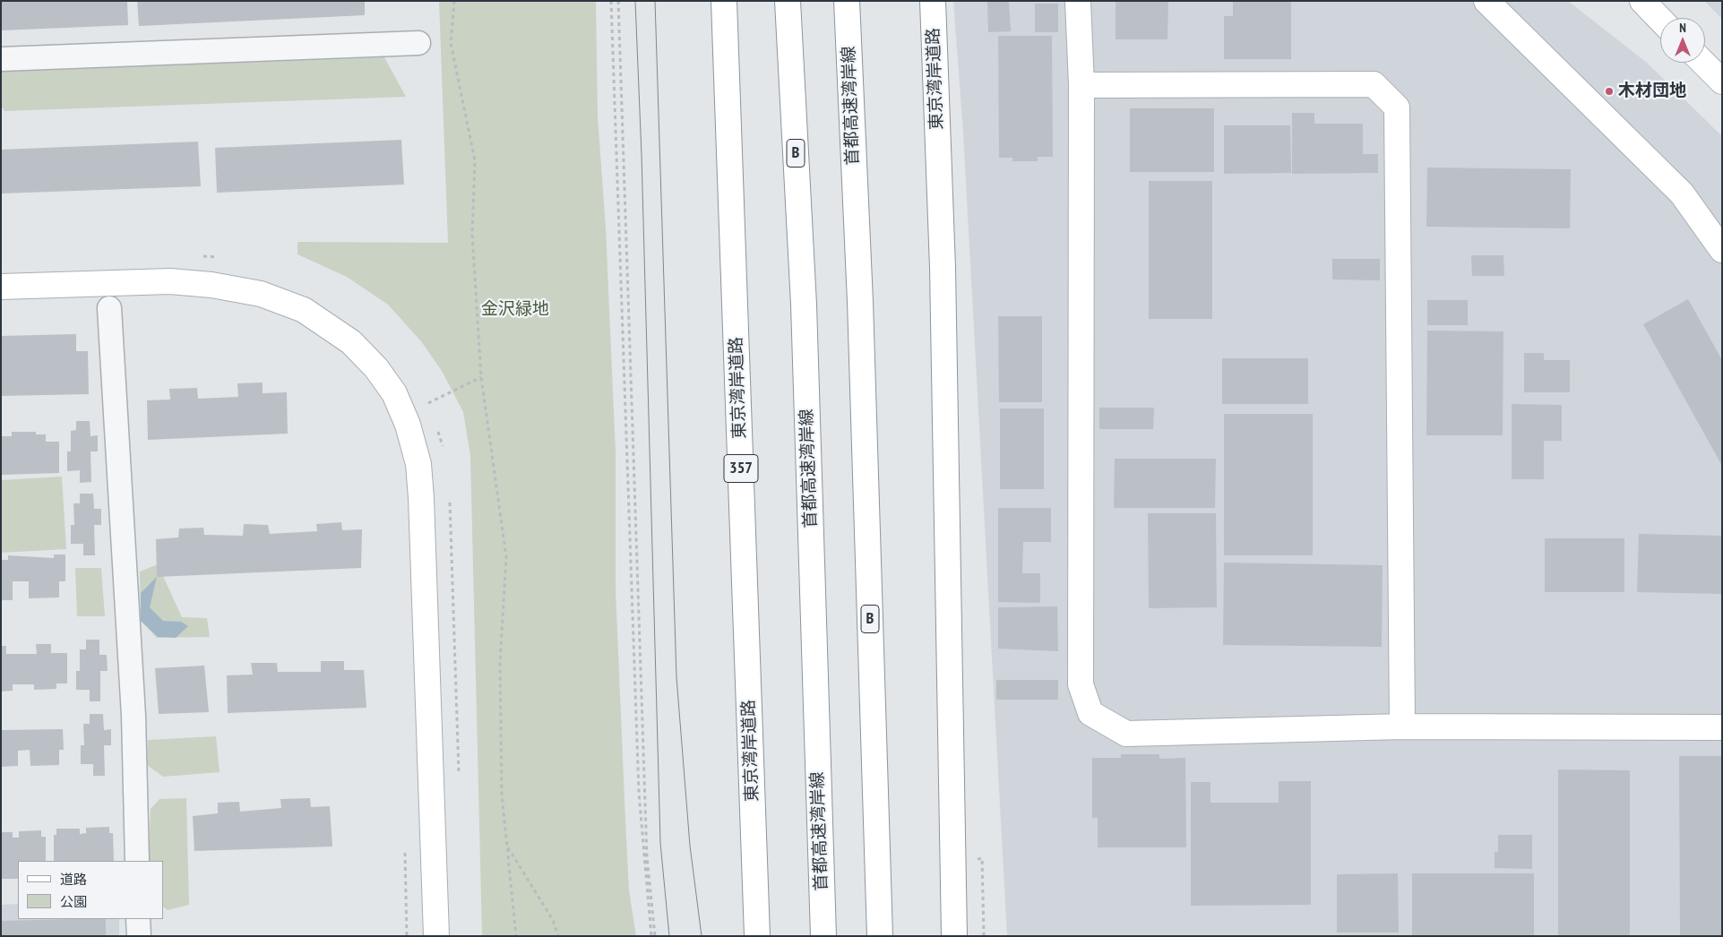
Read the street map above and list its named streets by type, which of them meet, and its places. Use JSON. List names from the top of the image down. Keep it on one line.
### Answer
{"streets":{"main road":["東京湾岸道路","首都高速湾岸線","B","357"]},"parks":["金沢緑地"],"places":["木材団地"],"legend":["道路","公園"],"north":"top"}
